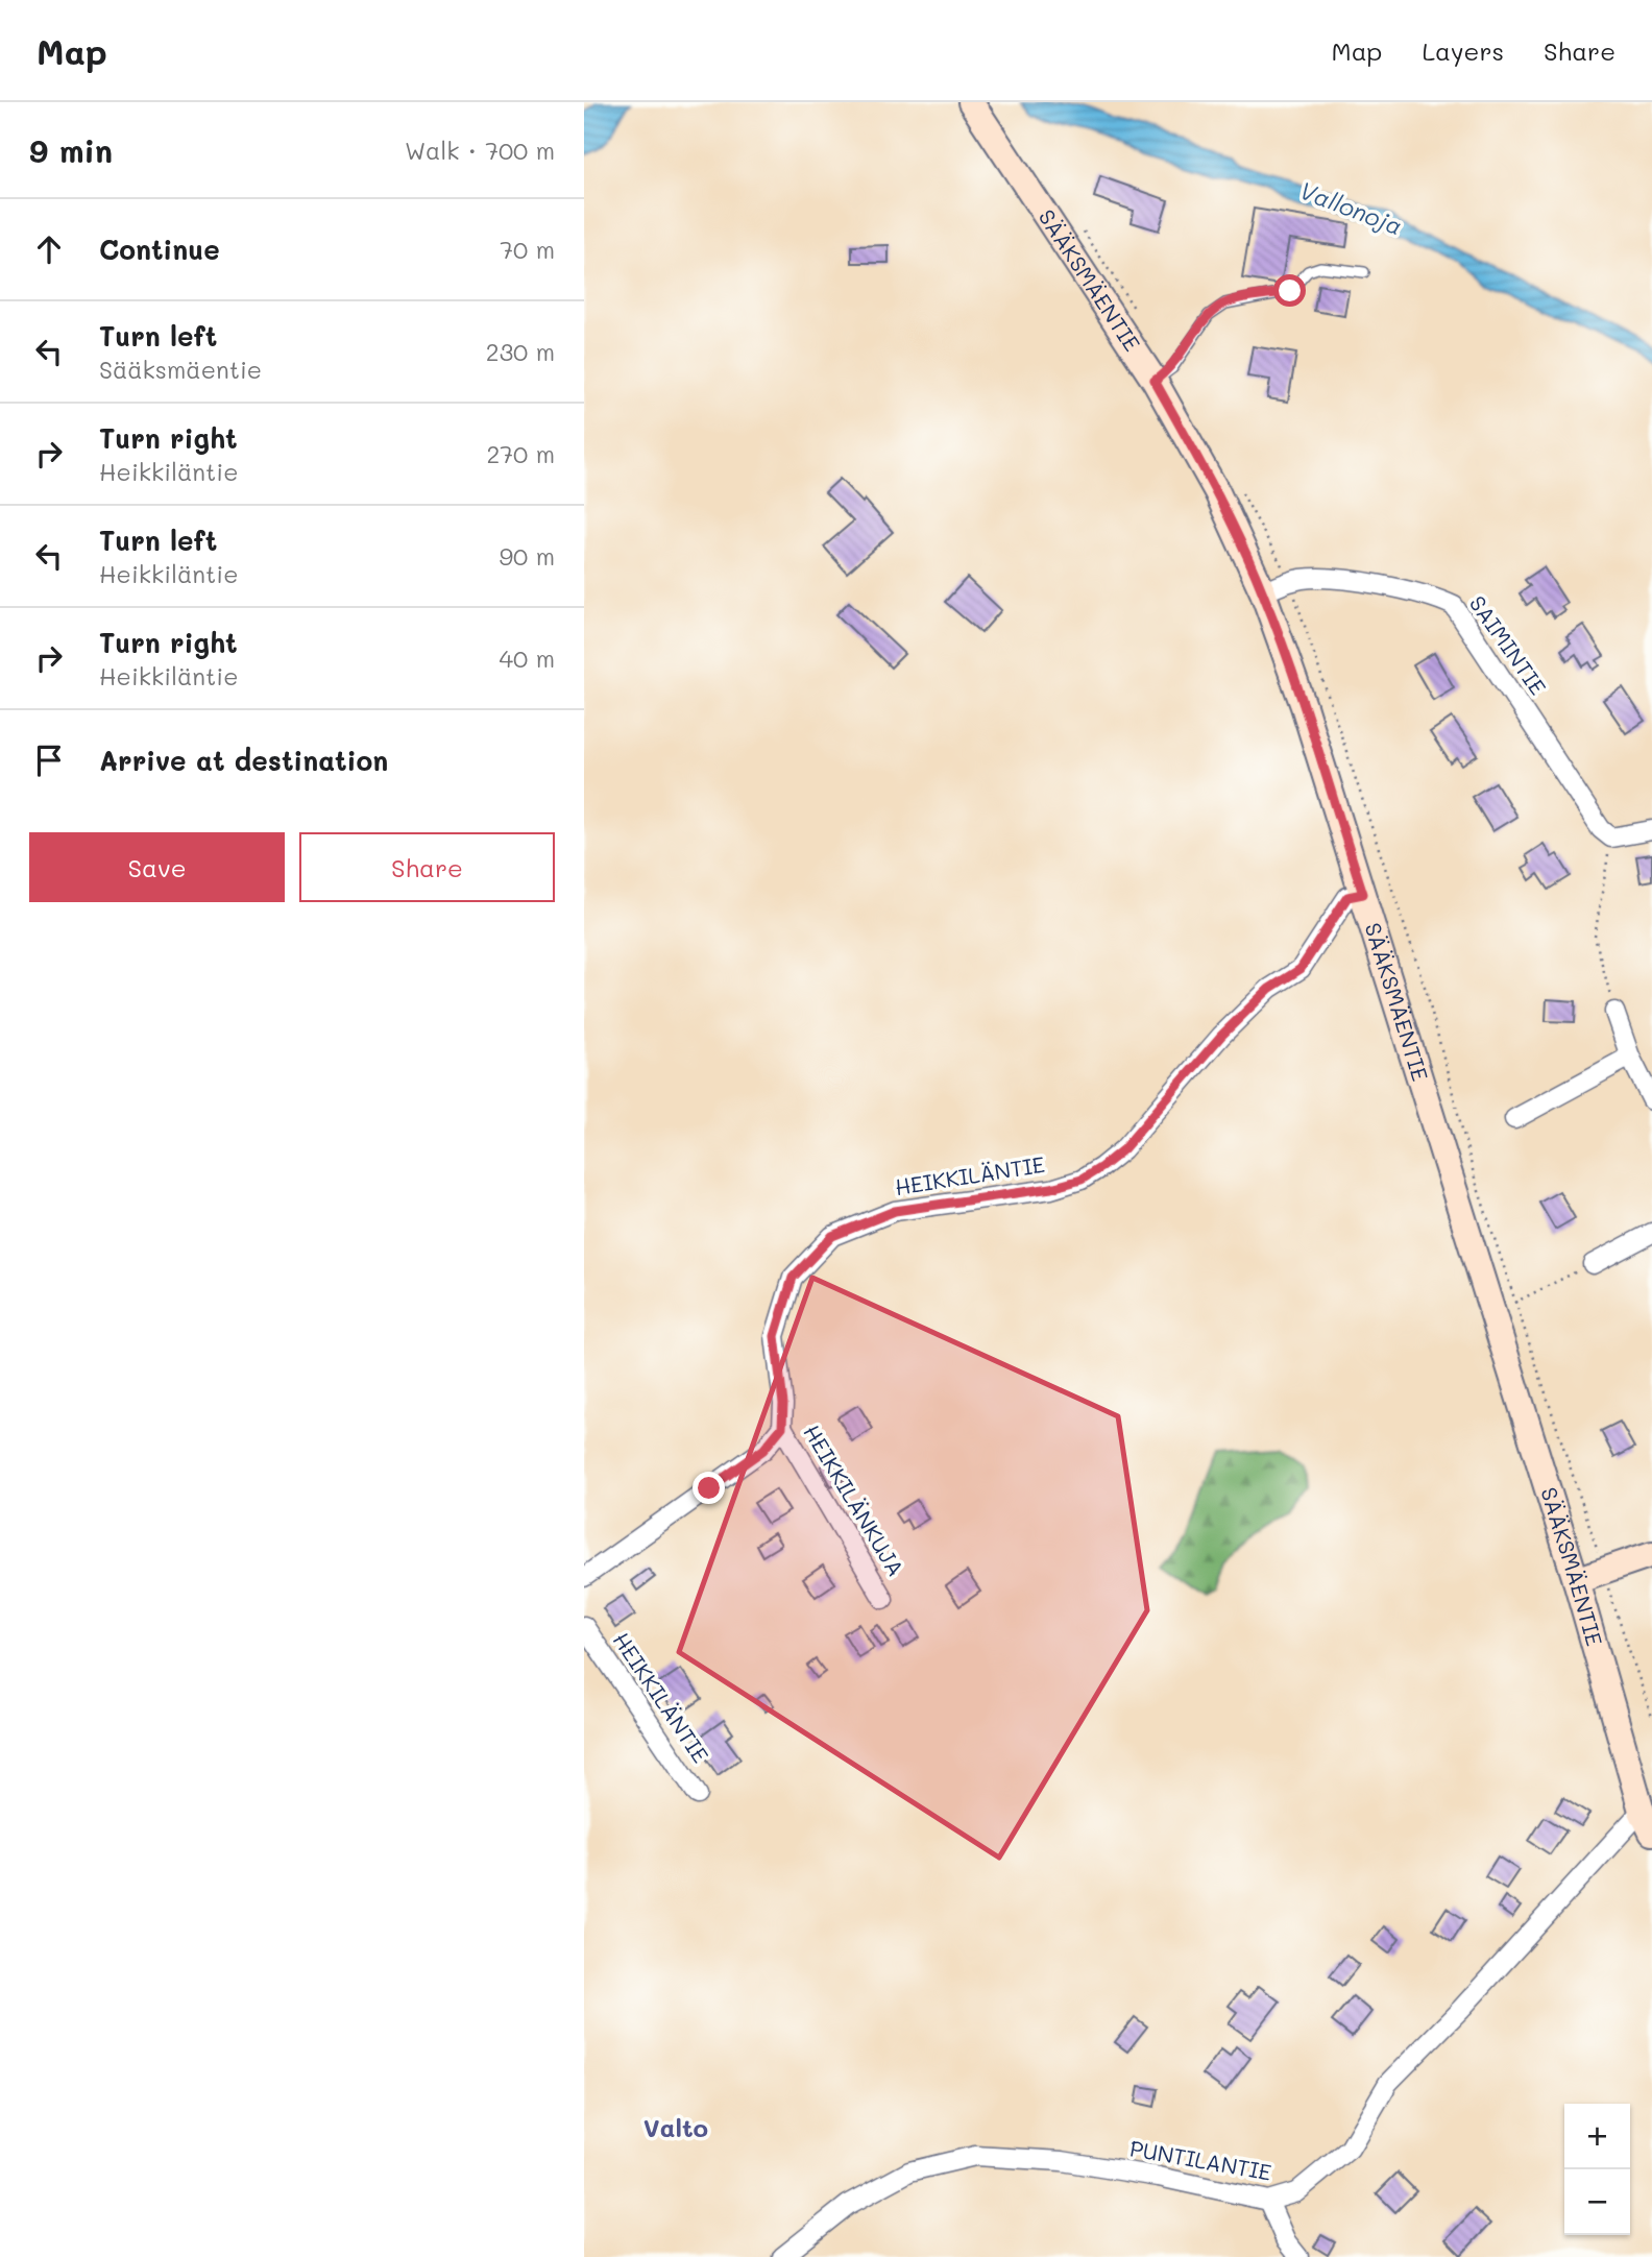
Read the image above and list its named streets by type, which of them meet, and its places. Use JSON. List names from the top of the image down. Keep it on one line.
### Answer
{"streets":{"street":["SÄÄKSMÄENTIE","SAIMINTIE","HEIKKILÄNTIE","HEIKKILÄNKUJA","PUNTILANTIE"]},"crossings":[["SÄÄKSMÄENTIE","SAIMINTIE"],["SÄÄKSMÄENTIE","HEIKKILÄNTIE"],["SÄÄKSMÄENTIE","PUNTILANTIE"],["HEIKKILÄNTIE","HEIKKILÄNKUJA"]],"districts":["Valto"],"water":["Vallonoja"],"page":{"header":"Map","nav":["Map","Layers","Share"],"heading":["9 min","Walk · 700 m"],"list":[["Continue","70 m"],["Turn left","Sääksmäentie","230 m"],["Turn right","Heikkiläntie","270 m"],["Turn left","Heikkiläntie","90 m"],["Turn right","Heikkiläntie","40 m"],"Arrive at destination"],"buttons":["Save","Share"],"map_buttons":["+","−"]}}
